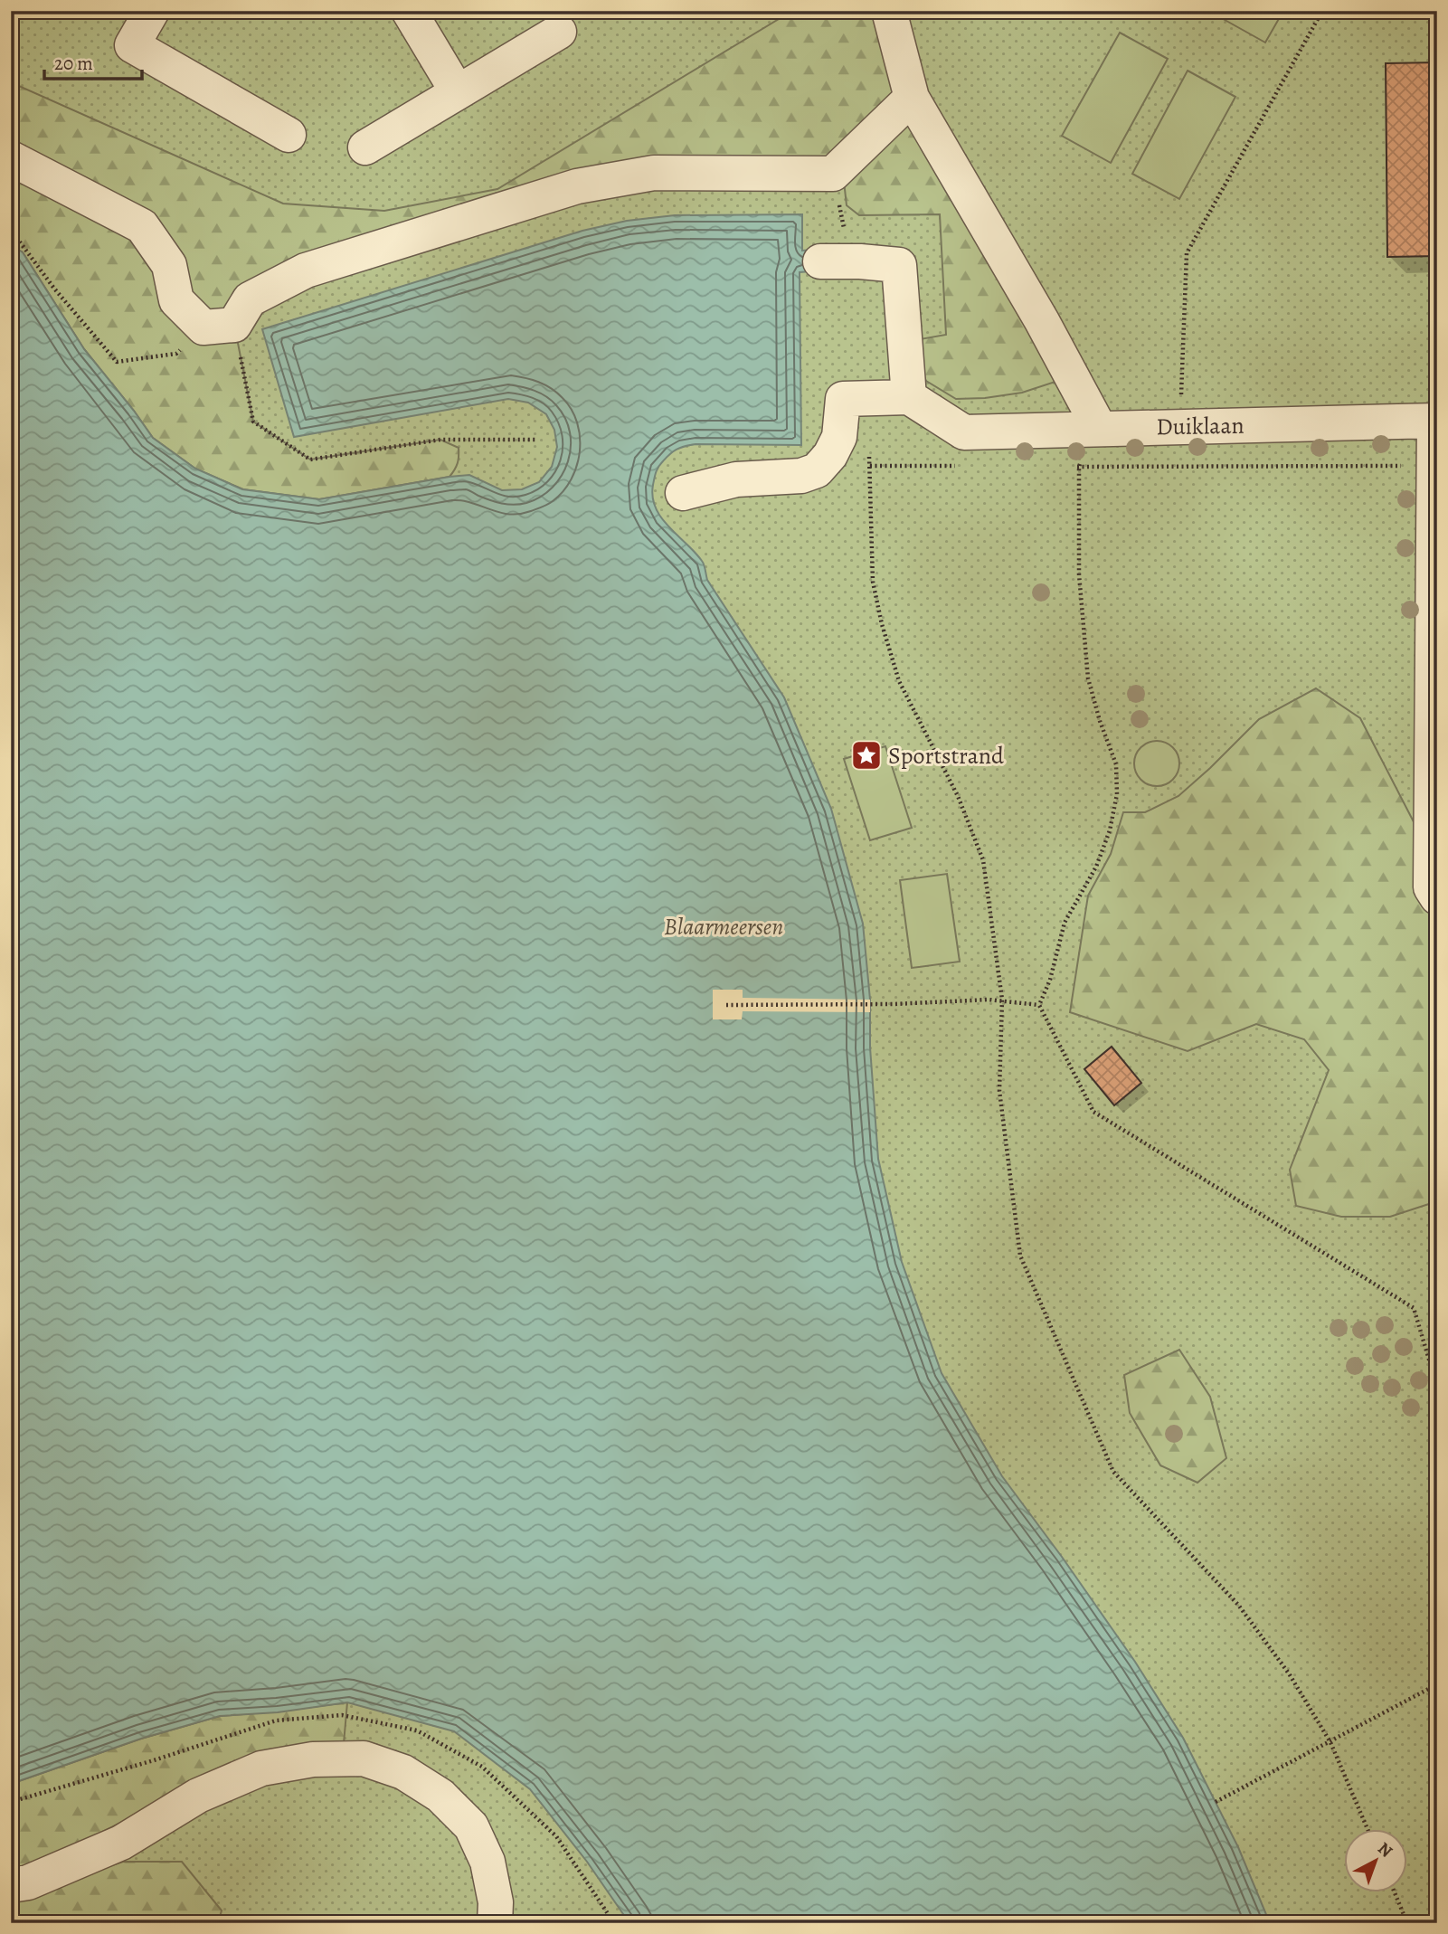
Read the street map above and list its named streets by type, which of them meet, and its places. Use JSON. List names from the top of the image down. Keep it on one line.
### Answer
{"streets":{"street":["Duiklaan"]},"parks":["Blaarmeersen"],"places":{"place":["Sportstrand"]},"scale_bar":"20 m","north":"top right"}
